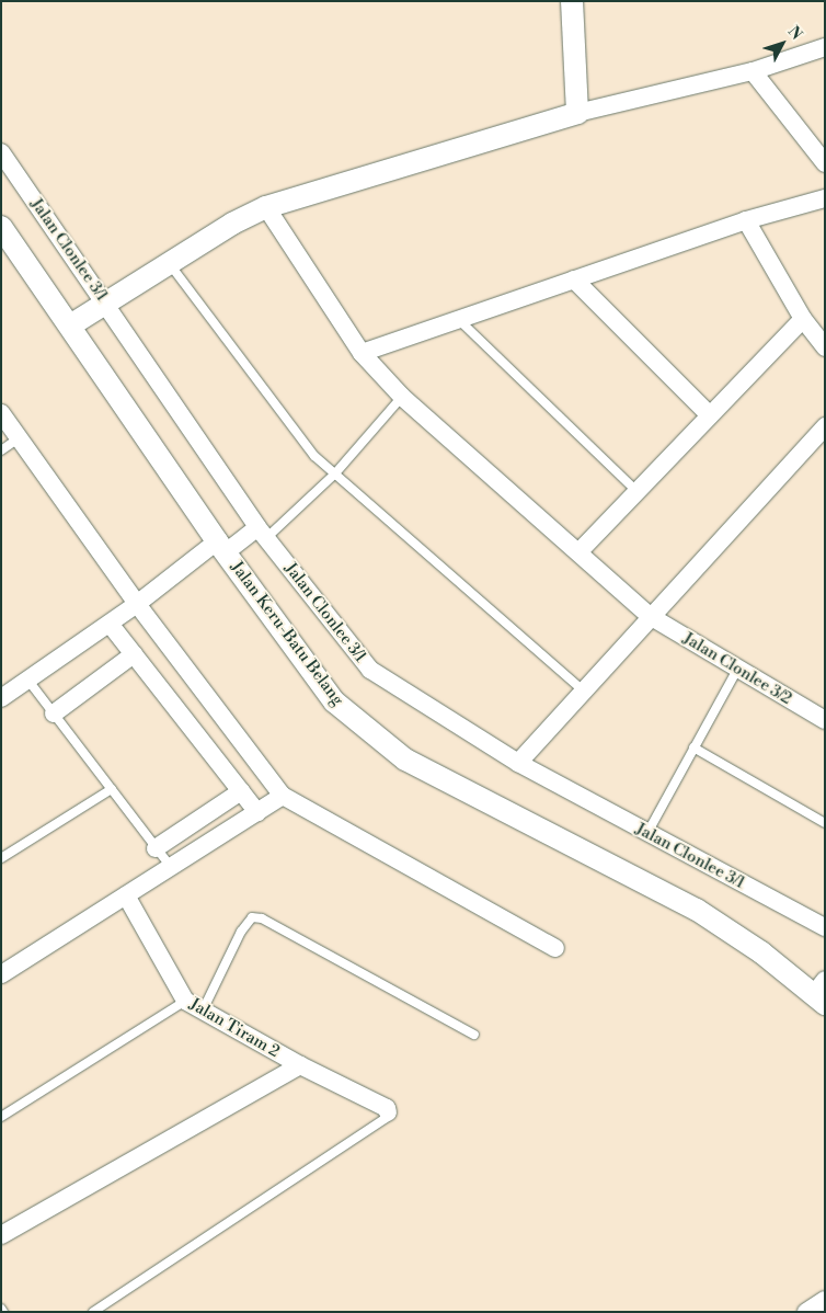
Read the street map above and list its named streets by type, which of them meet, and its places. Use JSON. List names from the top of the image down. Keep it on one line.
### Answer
{"streets":{"street":["Jalan Clonlee 3/1","Jalan Keru-Batu Belang","Jalan Clonlee 3/2","Jalan Tiram 2"]},"north":"top right"}
